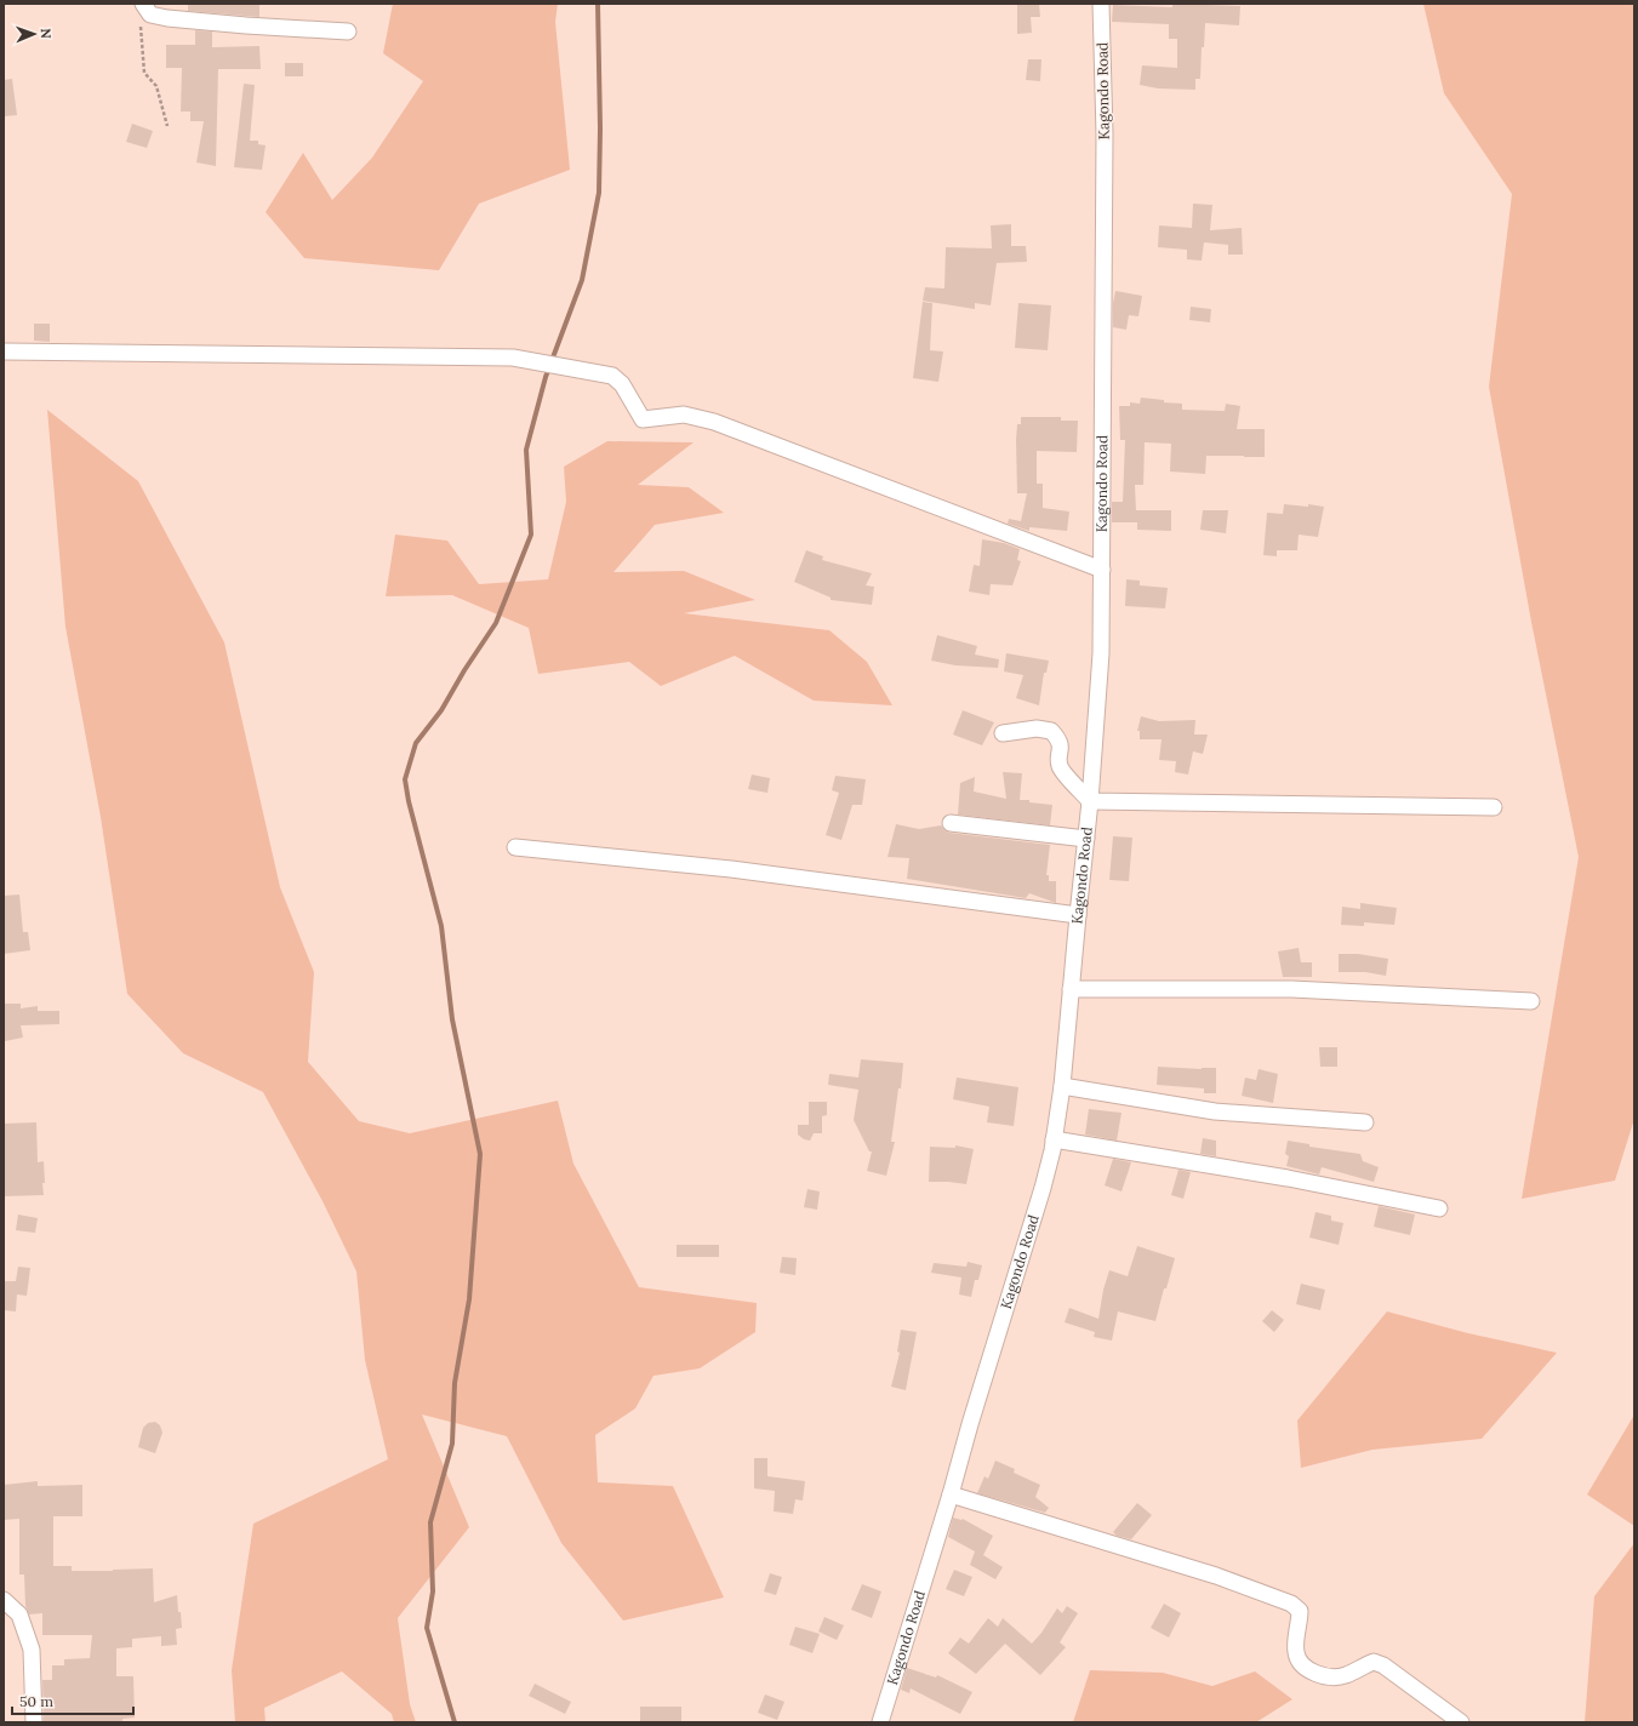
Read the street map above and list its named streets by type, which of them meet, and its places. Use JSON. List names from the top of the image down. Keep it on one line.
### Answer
{"streets":{"street":["Kagondo Road"]},"scale_bar":"50 m","north":"right"}
